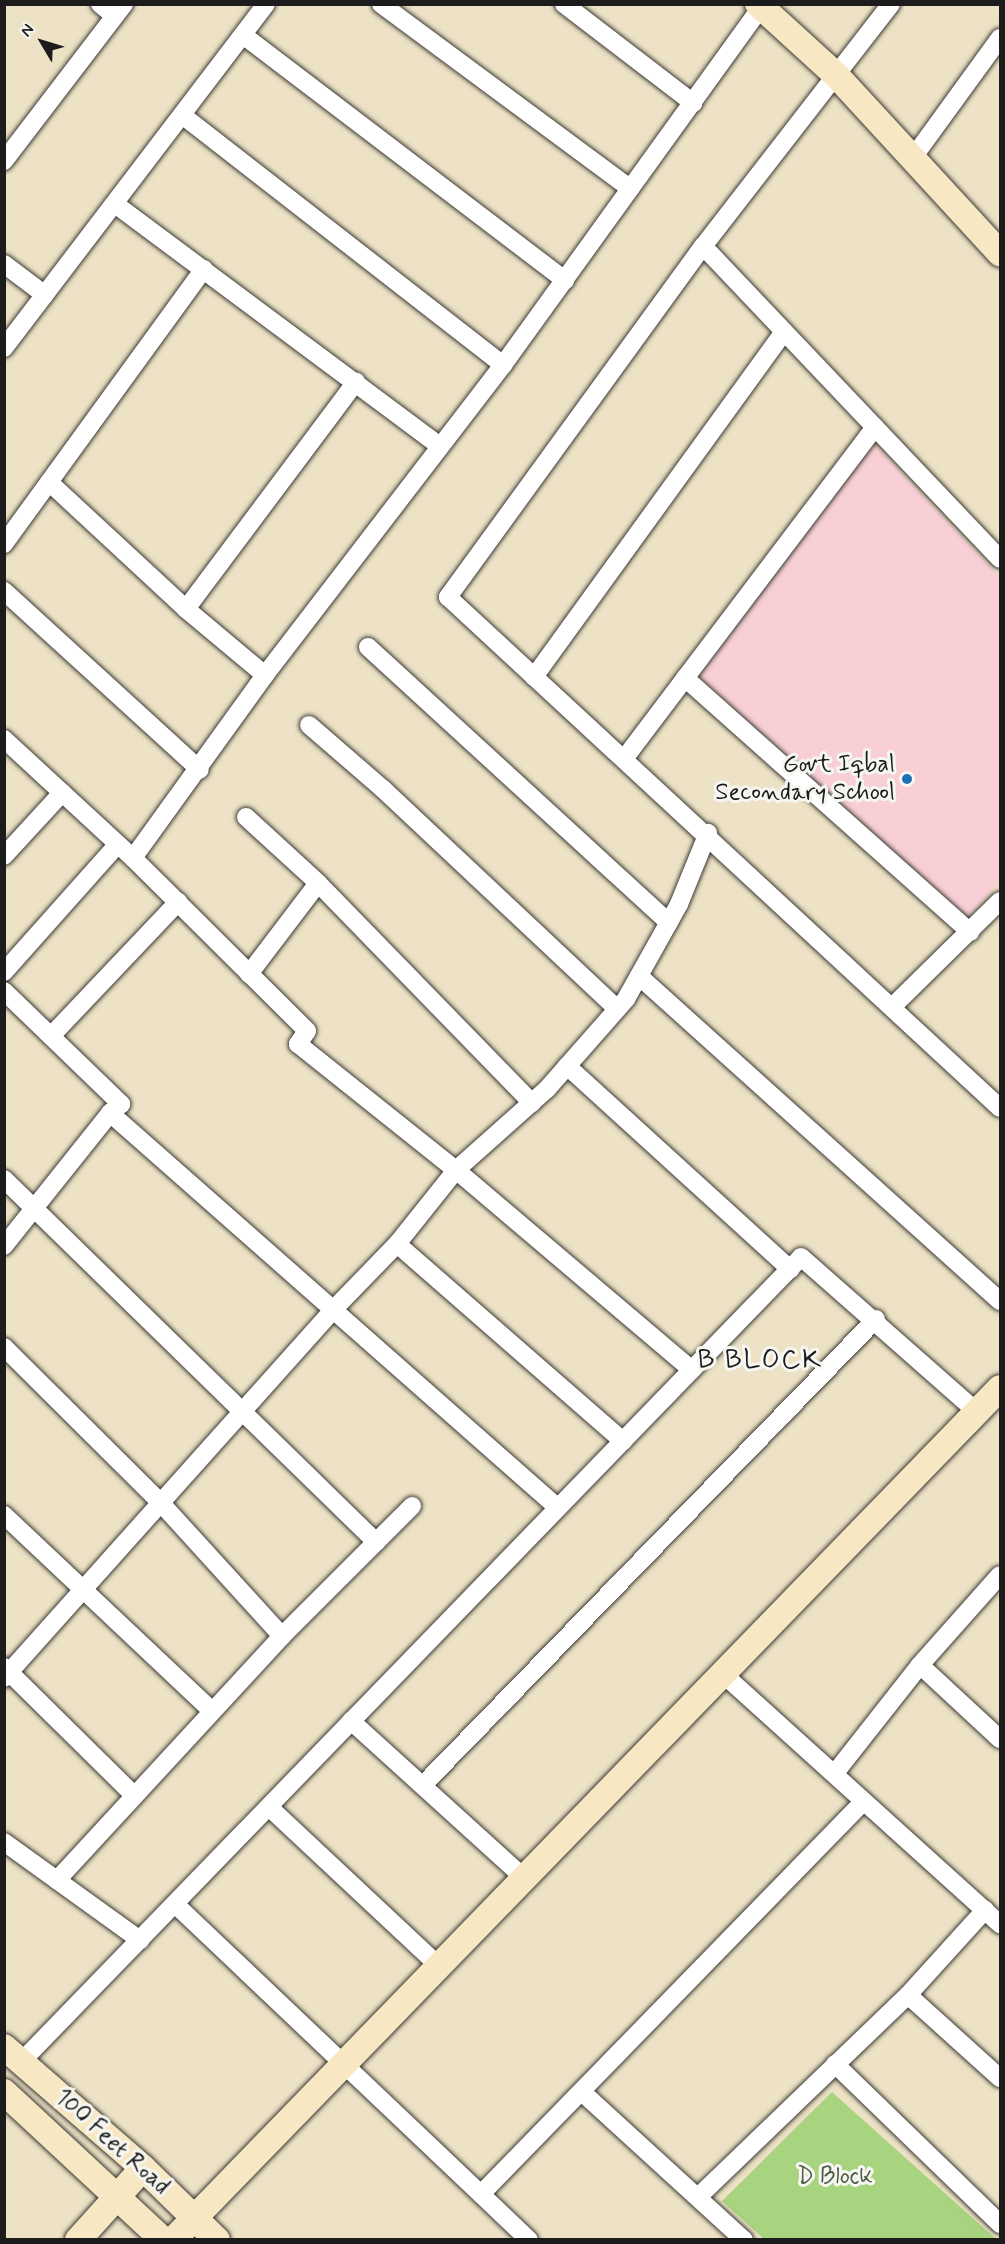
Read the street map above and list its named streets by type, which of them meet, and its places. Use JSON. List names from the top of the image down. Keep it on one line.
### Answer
{"streets":{"street":["100 Feet Road"]},"districts":["B BLOCK"],"parks":["D Block"],"places":["Govt Iqbal Secondary School"],"north":"top left"}
